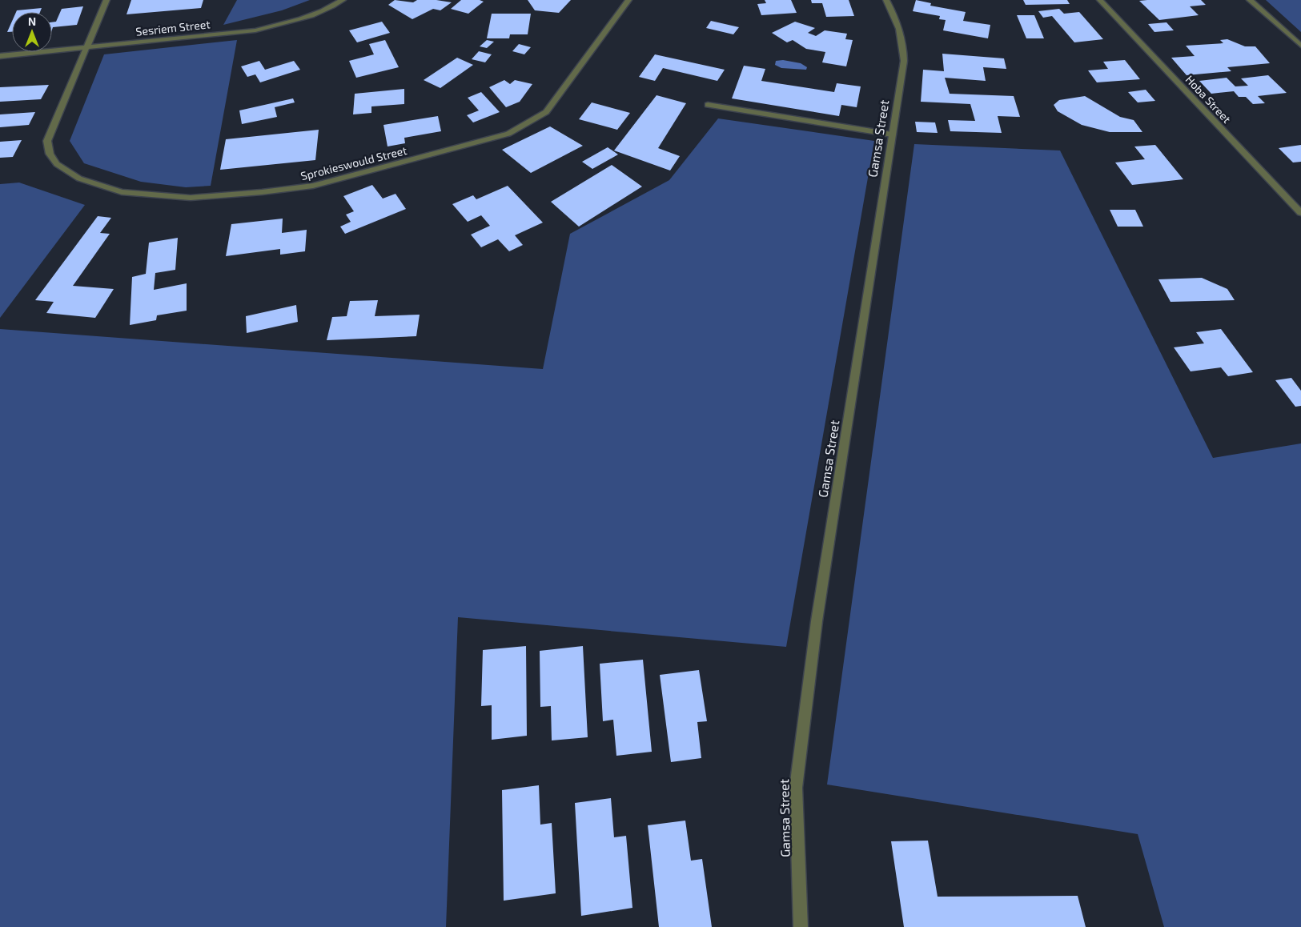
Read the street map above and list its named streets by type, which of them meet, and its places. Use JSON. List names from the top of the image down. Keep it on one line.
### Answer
{"streets":{"street":["Sesriem Street","Hoba Street","Gamsa Street","Sprokieswould Street"]},"crossings":[["Sesriem Street","Sprokieswould Street"]],"north":"top"}
